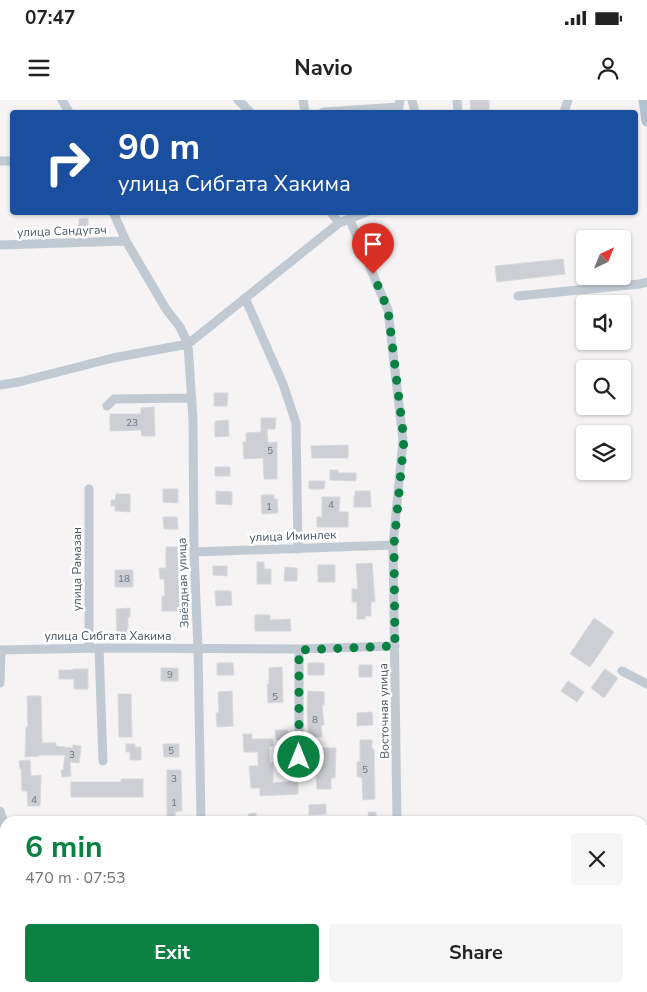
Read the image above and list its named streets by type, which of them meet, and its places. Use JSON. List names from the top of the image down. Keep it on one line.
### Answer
{"streets":{"street":["улица Сандугач","улица Иминлек","улица Рамазан","Звёздная улица","улица Сибгата Хакима","Восточная улица"]},"crossings":[["улица Иминлек","Звёздная улица"],["улица Иминлек","Восточная улица"],["улица Рамазан","улица Сибгата Хакима"],["Звёздная улица","улица Сибгата Хакима"],["улица Сибгата Хакима","Восточная улица"]],"house_numbers":["23","5","4","1","18","9","5","8","5","3","5","3","4","1"],"north":"top right","page":{"status":"07:47","header":"Navio","turn":["90 m","улица Сибгата Хакима"],"heading":["6 min","470 m · 07:53"],"buttons":["Exit","Share"]}}
